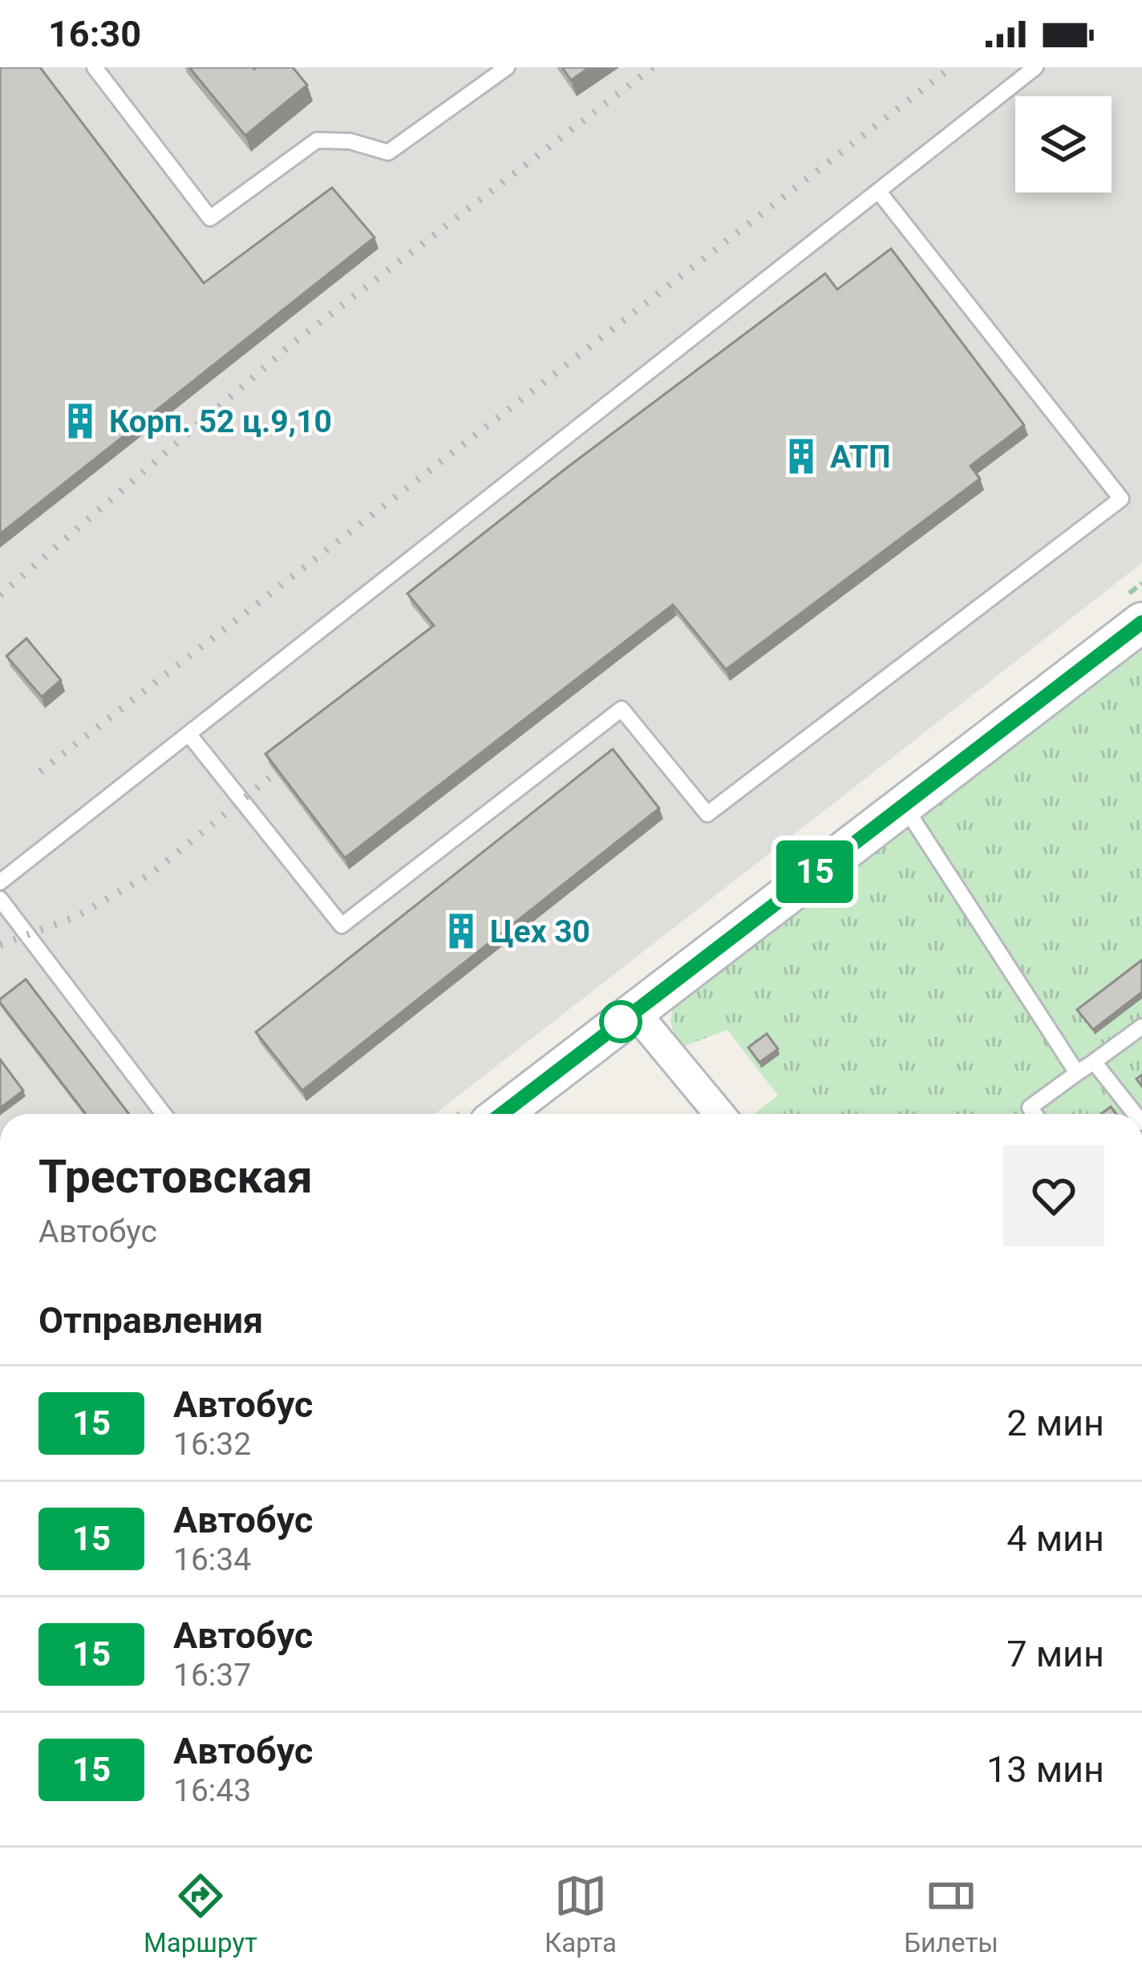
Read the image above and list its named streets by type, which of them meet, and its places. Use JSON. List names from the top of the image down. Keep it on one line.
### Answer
{"places":{"building":["Корп. 52 ц.9,10","АТП","Цех 30"]},"lines":["bus line 15"],"page":{"status":"16:30","on_map":"15","heading":[["Трестовская","Автобус"],"Отправления"],"list":[{"mark":"15","name":"Автобус","note":"16:32","value":"2 мин"},{"mark":"15","name":"Автобус","note":"16:34","value":"4 мин"},{"mark":"15","name":"Автобус","note":"16:37","value":"7 мин"},{"mark":"15","name":"Автобус","note":"16:43","value":"13 мин"}],"tabs":["Маршрут","Карта","Билеты"]}}
